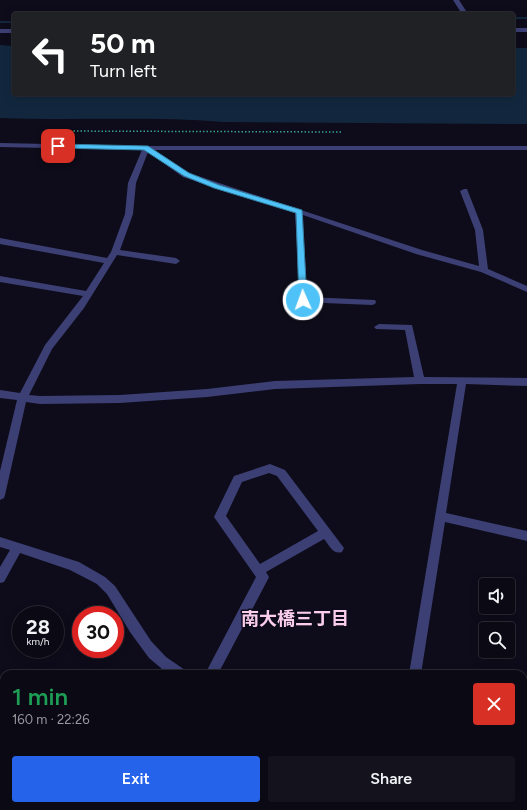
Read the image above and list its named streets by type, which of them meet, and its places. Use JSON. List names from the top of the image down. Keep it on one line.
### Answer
{"districts":["南大橋三丁目"],"page":{"turn":["50 m","Turn left"],"speed":"28 km/h","limit":"30","heading":["1 min","160 m · 22:26"],"buttons":["Exit","Share"]}}
